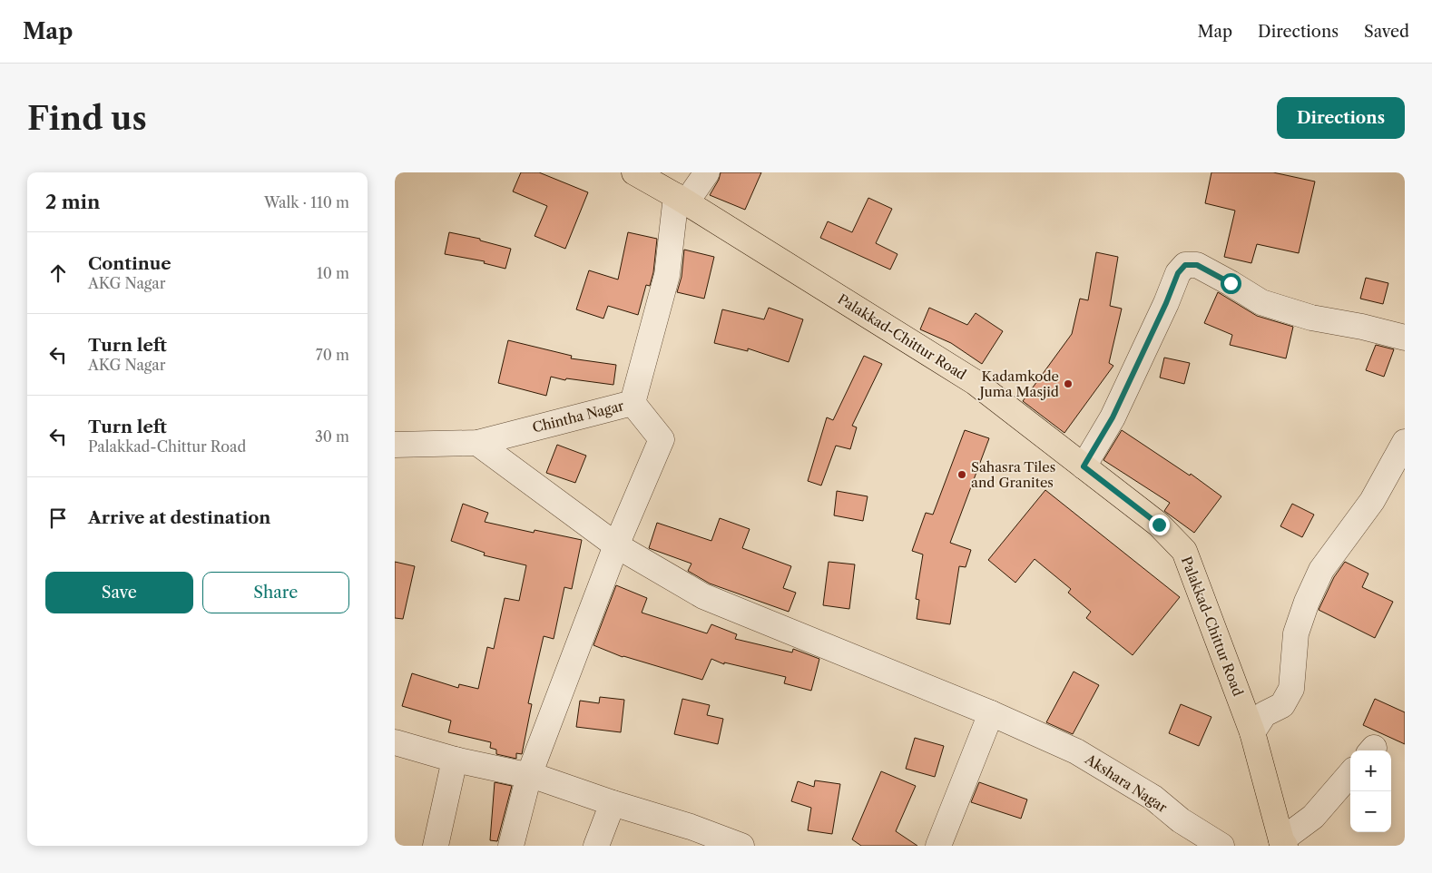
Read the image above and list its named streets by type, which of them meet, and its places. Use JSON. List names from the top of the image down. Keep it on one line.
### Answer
{"streets":{"main road":["Palakkad-Chittur Road"],"street":["Chintha Nagar","Akshara Nagar"]},"crossings":[["Palakkad-Chittur Road","Chintha Nagar"],["Chintha Nagar","Akshara Nagar"]],"places":["Kadamkode Juma Masjid","Sahasra Tiles and Granites"],"page":{"header":"Map","nav":["Map","Directions","Saved"],"buttons":["Directions",["Save","Share"]],"title":"Find us","heading":["2 min","Walk · 110 m"],"list":[["Continue","AKG Nagar","10 m"],["Turn left","AKG Nagar","70 m"],["Turn left","Palakkad-Chittur Road","30 m"],"Arrive at destination"],"map_buttons":["+","−"]}}
